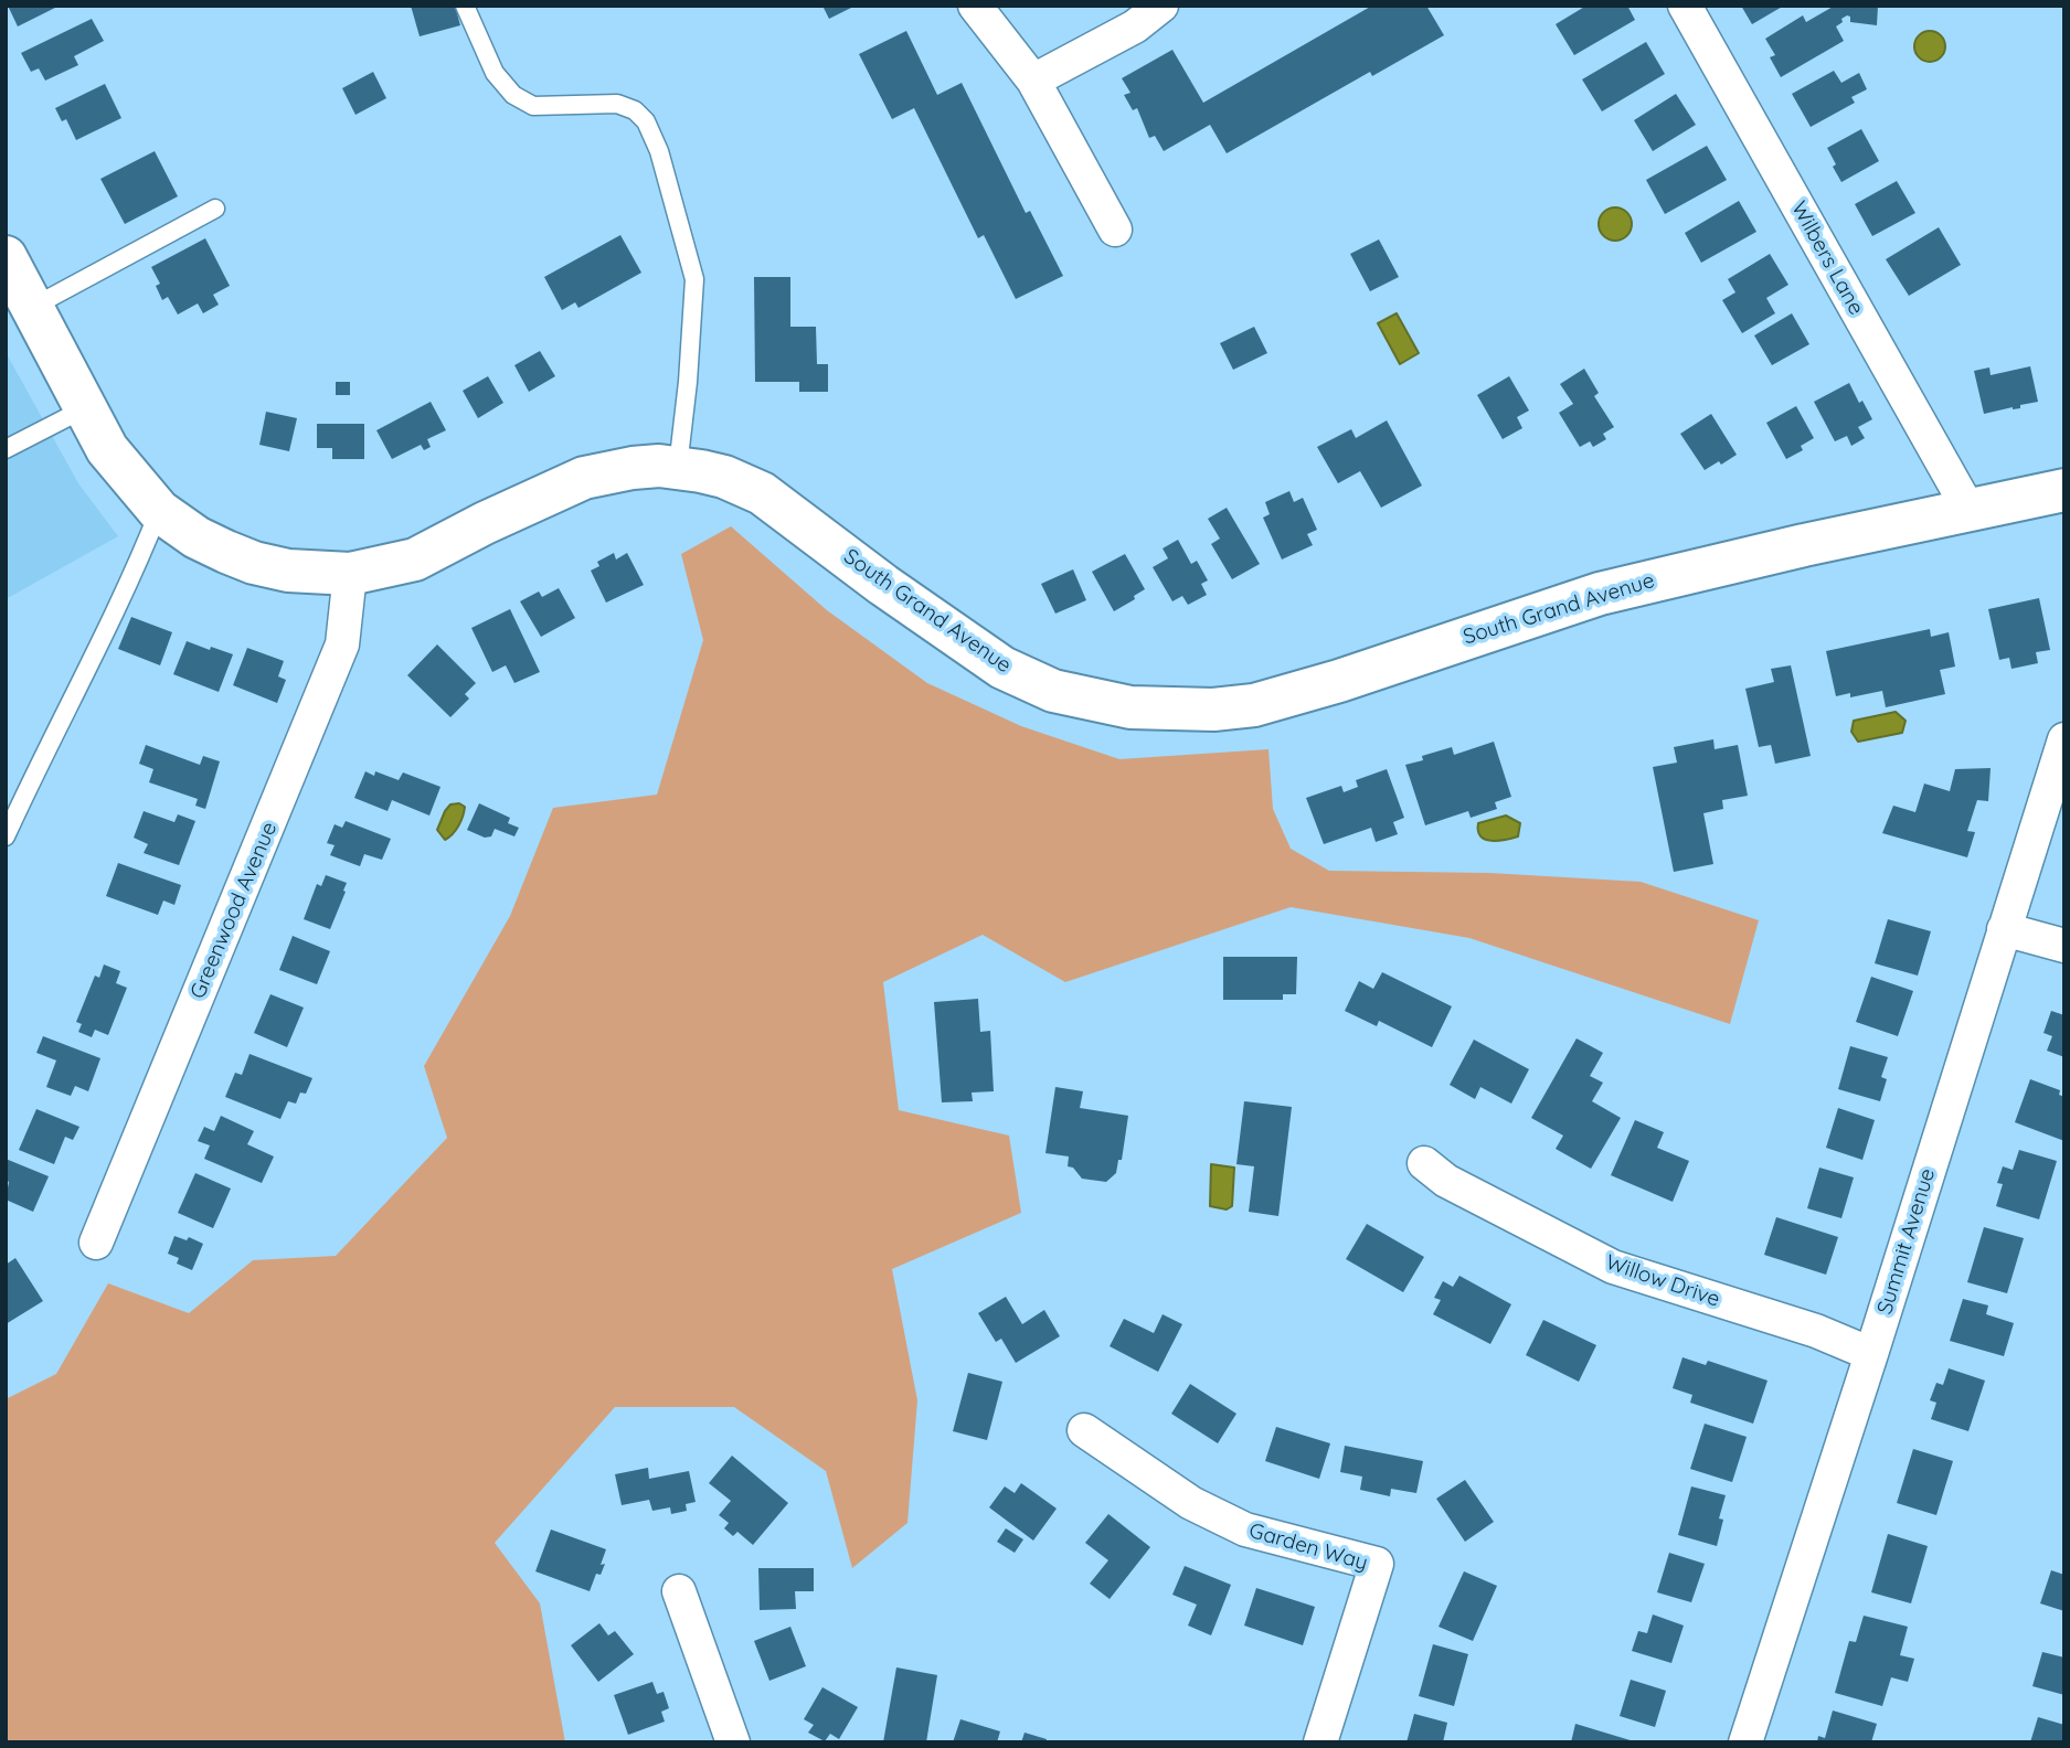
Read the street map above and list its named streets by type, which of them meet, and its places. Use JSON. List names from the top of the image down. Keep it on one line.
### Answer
{"streets":{"main road":["South Grand Avenue"],"street":["Wilbers Lane","Greenwood Avenue","Summit Avenue","Willow Drive","Garden Way"]},"crossings":[["Wilbers Lane","South Grand Avenue"],["South Grand Avenue","Greenwood Avenue"],["Summit Avenue","Willow Drive"]]}
